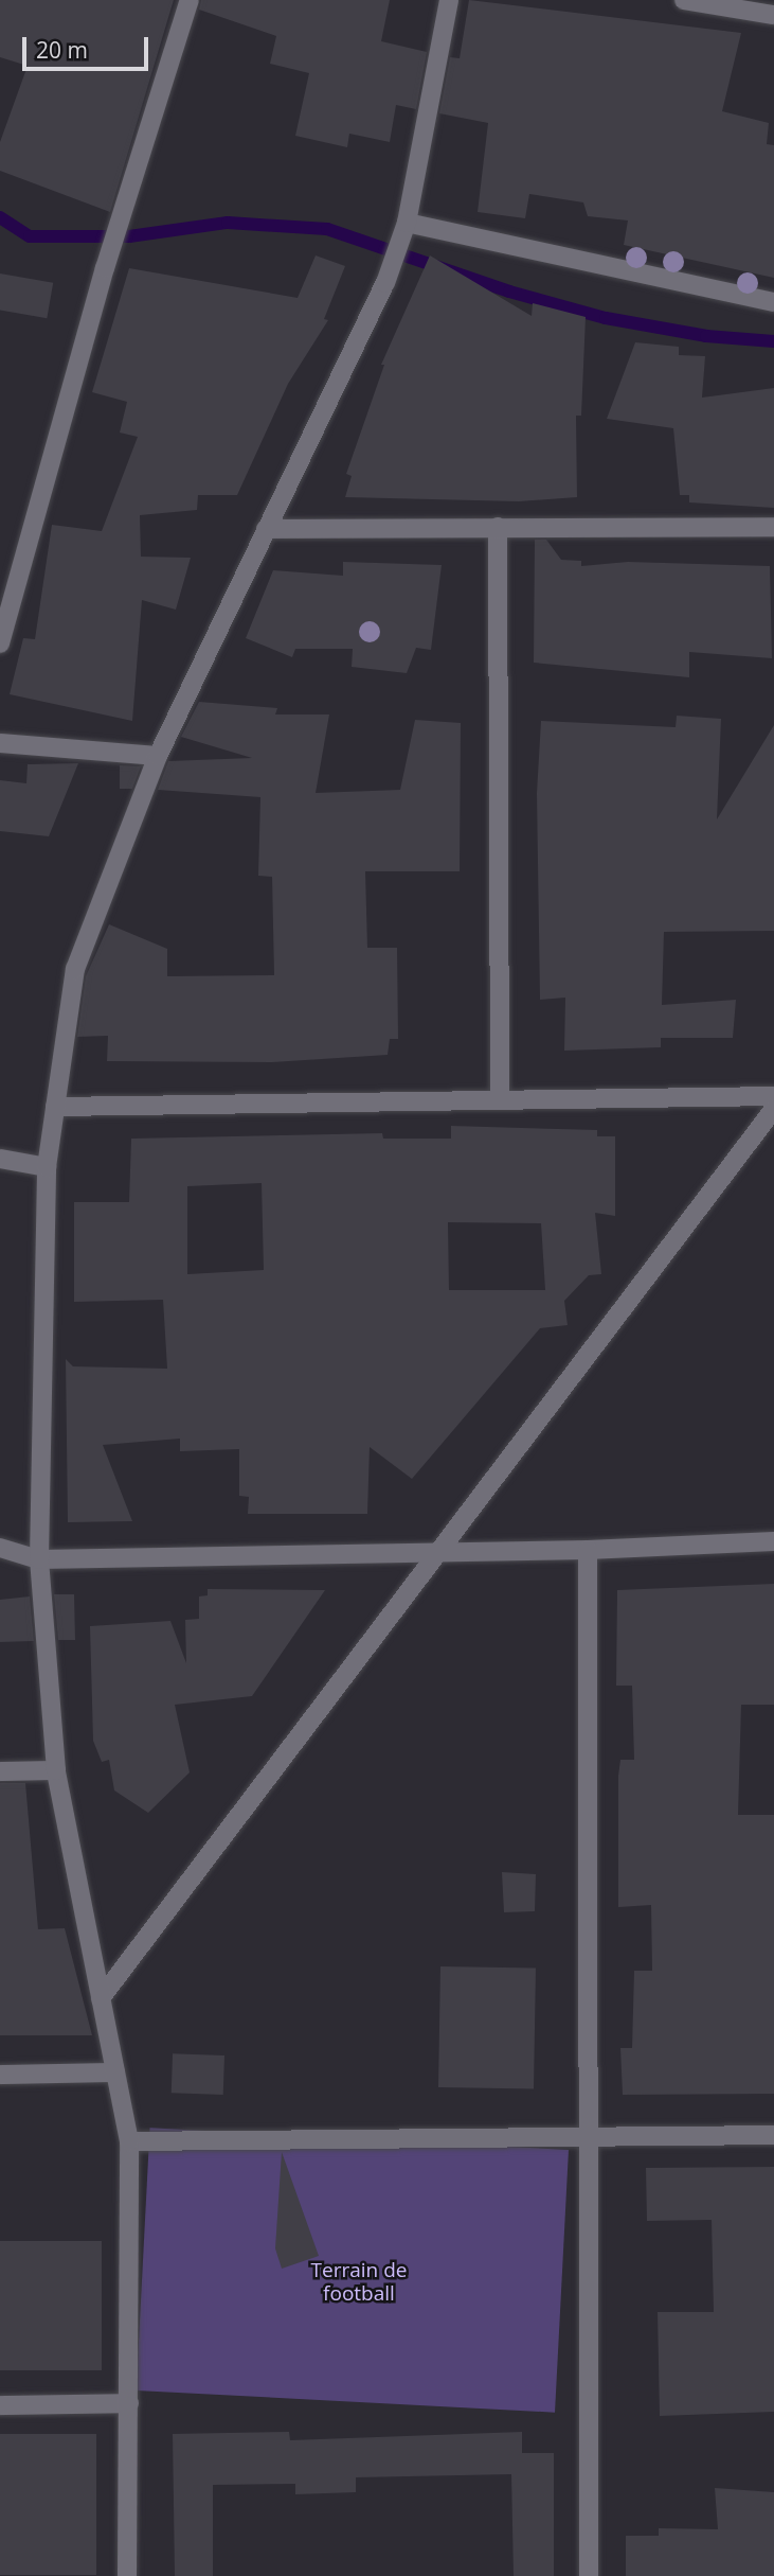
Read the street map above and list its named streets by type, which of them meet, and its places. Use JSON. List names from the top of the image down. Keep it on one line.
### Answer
{"parks":["Terrain de football"],"scale_bar":"20 m"}
